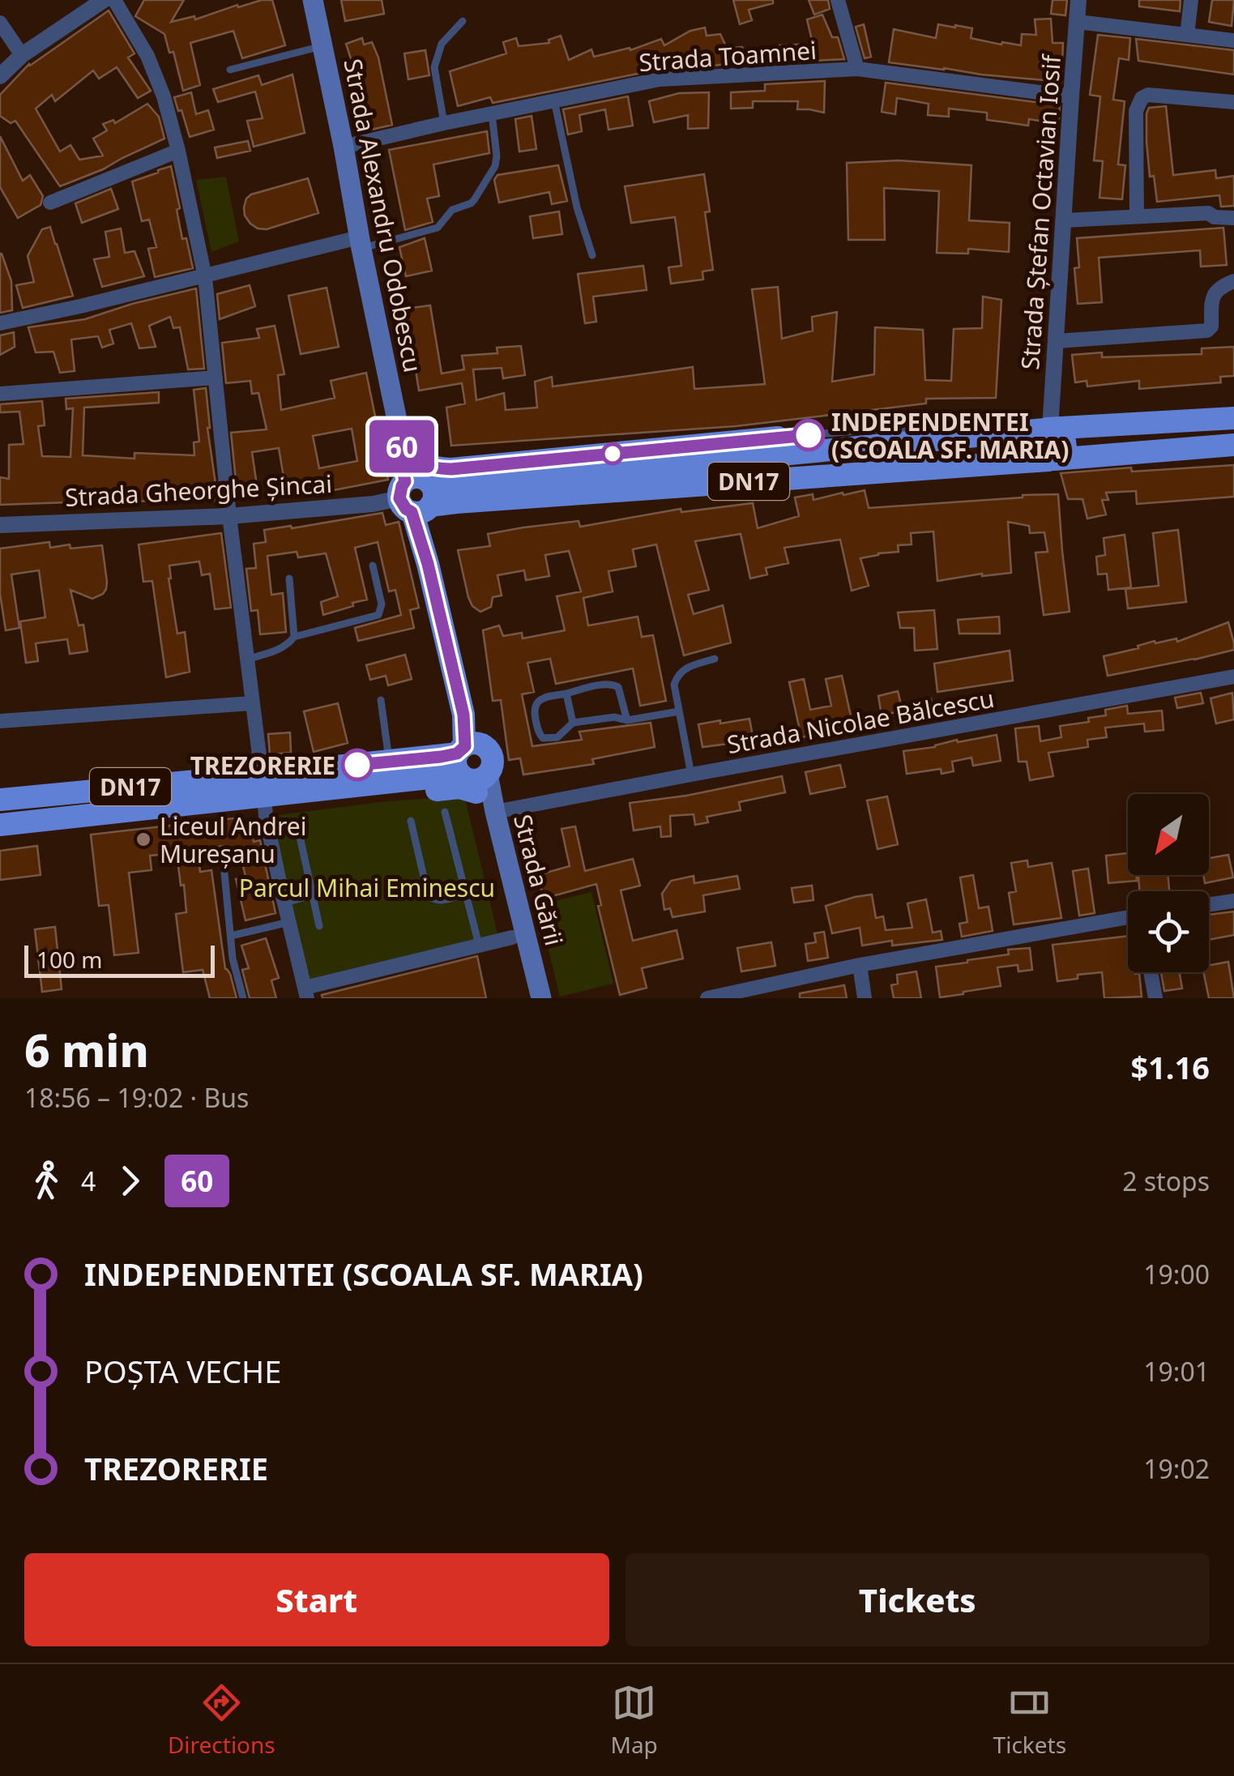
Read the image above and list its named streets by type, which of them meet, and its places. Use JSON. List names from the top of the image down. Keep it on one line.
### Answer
{"streets":{"main road":["Strada Alexandru Odobescu","DN17","Strada Gării"],"street":["Strada Toamnei","Strada Ștefan Octavian Iosif","Strada Gheorghe Șincai","Strada Nicolae Bălcescu"]},"crossings":[["Strada Toamnei","Strada Ștefan Octavian Iosif"],["Strada Toamnei","Strada Alexandru Odobescu"],["Strada Ștefan Octavian Iosif","DN17"],["Strada Alexandru Odobescu","DN17"],["Strada Alexandru Odobescu","Strada Gheorghe Șincai"],["Strada Alexandru Odobescu","Strada Gării"],["DN17","Strada Gheorghe Șincai"],["DN17","Strada Gării"],["Strada Gheorghe Șincai","Strada Gării"],["Strada Nicolae Bălcescu","Strada Gării"]],"parks":["Parcul Mihai Eminescu"],"places":["INDEPENDENTEI (SCOALA SF. MARIA)","TREZORERIE","Liceul Andrei Mureșanu"],"lines":["bus line 60"],"scale_bar":"100 m","north":"bottom left","page":{"on_map":"60","scale":"100 m","heading":["6 min","18:56 – 19:02 · Bus","$1.16"],"legs":["4","60","2 stops"],"list":[{"name":"INDEPENDENTEI (SCOALA SF. MARIA)","value":"19:00"},{"name":"POȘTA VECHE","value":"19:01"},{"name":"TREZORERIE","value":"19:02"}],"buttons":["Start","Tickets"],"tabs":["Directions","Map","Tickets"]}}
